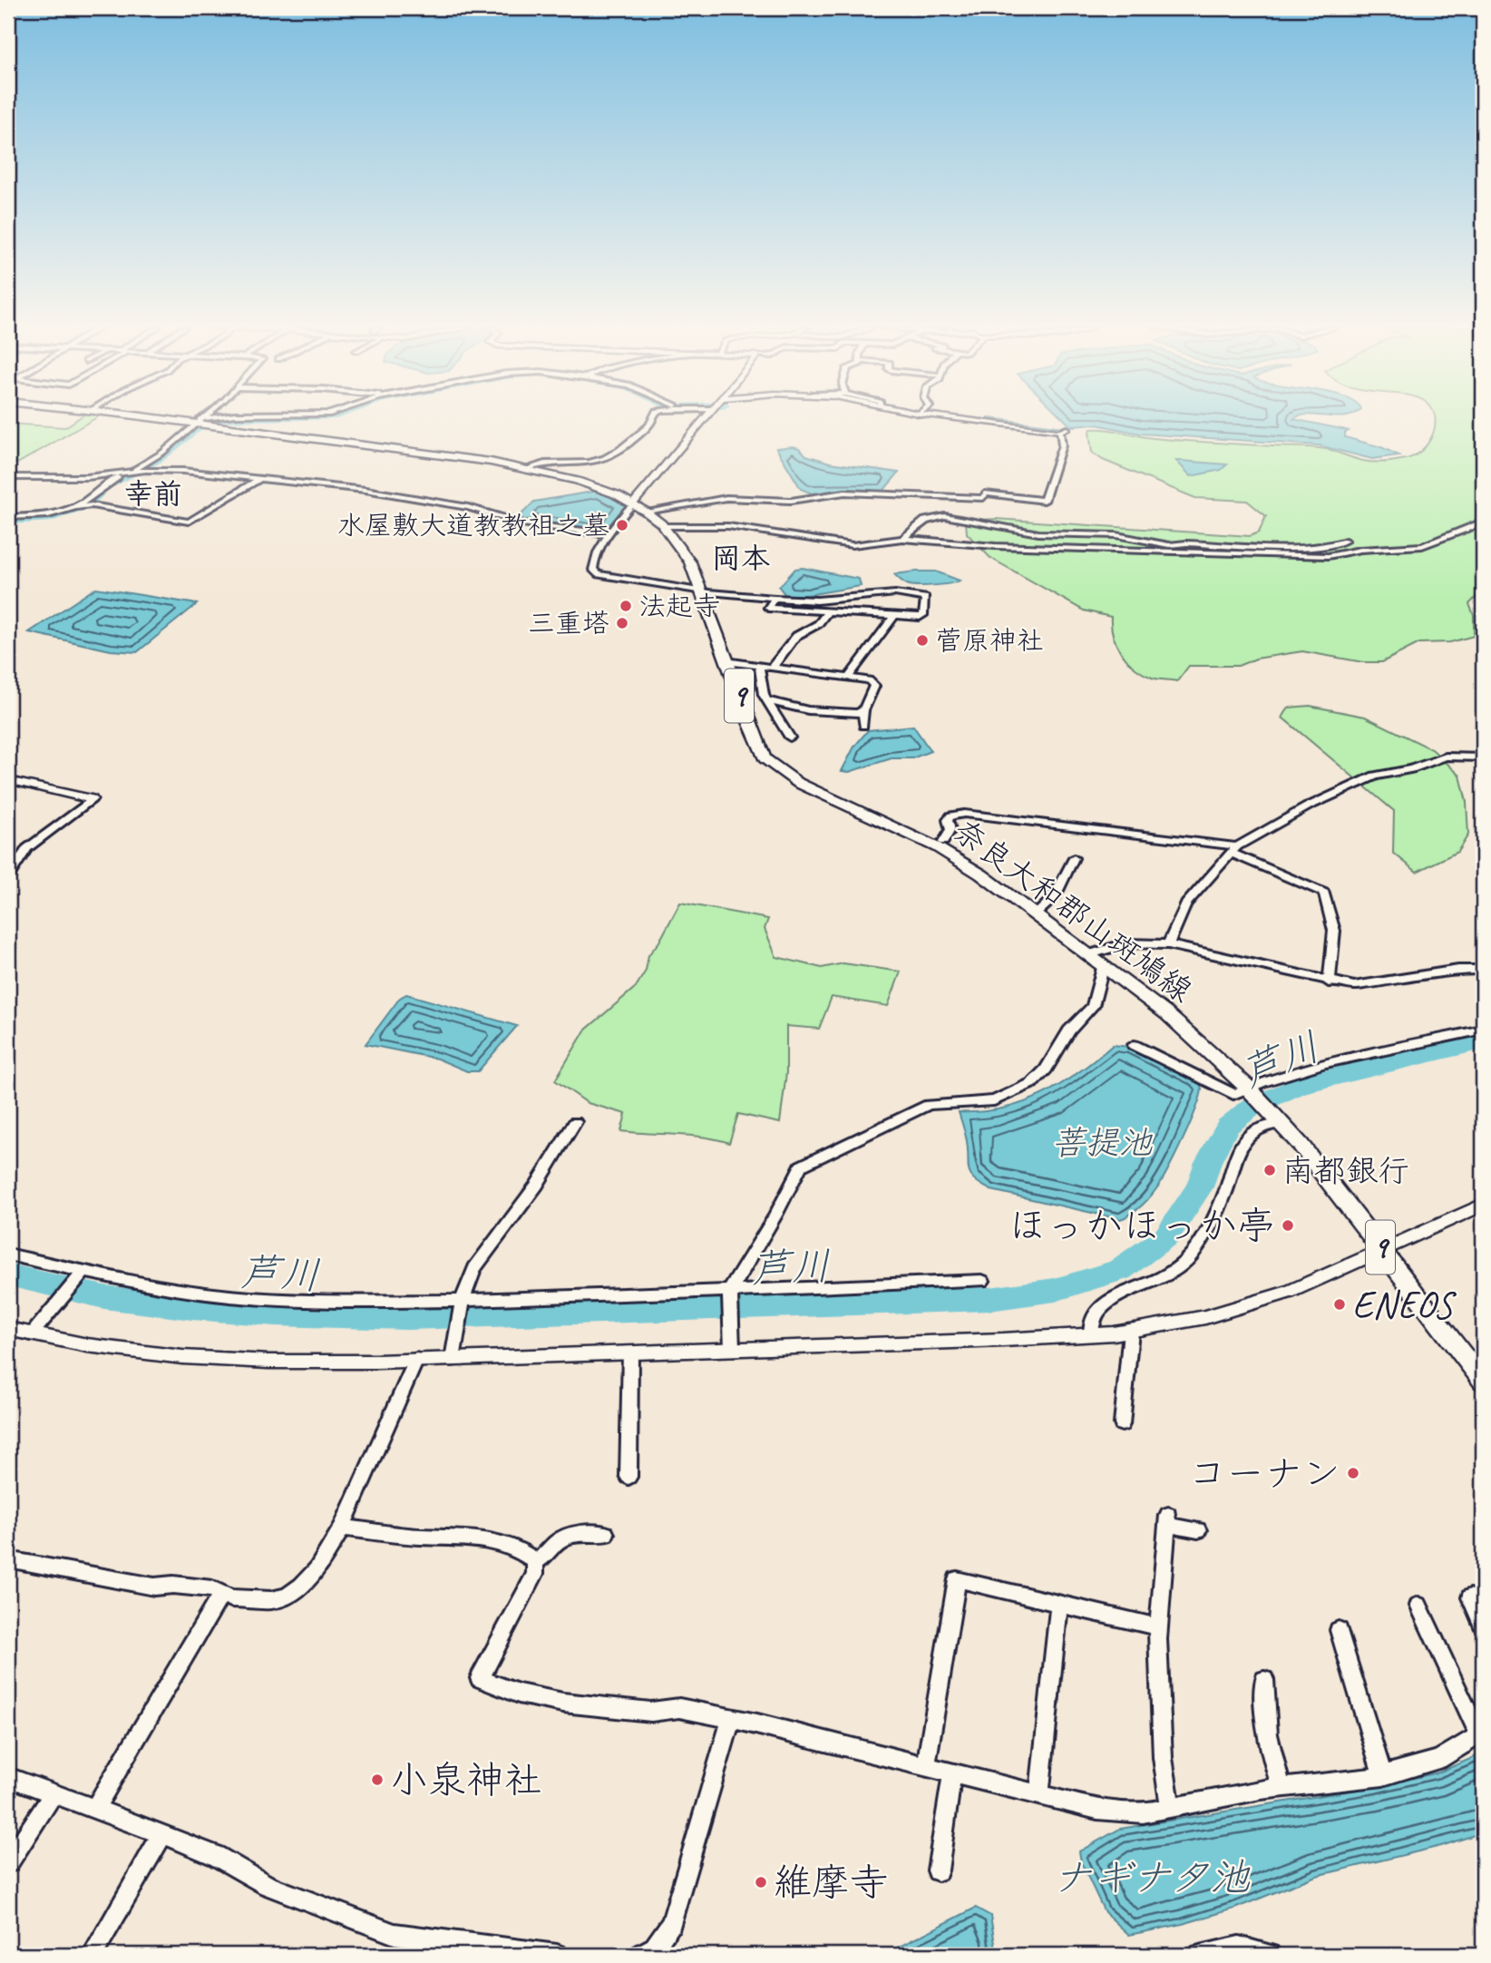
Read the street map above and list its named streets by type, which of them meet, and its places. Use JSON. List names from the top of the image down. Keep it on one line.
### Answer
{"streets":{"main road":["9","奈良大和郡山斑鳩線"]},"districts":["幸前","岡本"],"water":["芦川","菩提池","ナギナタ池"],"places":["水屋敷大道教教祖之墓","法起寺","三重塔","菅原神社","南都銀行","ほっかほっか亭","ENEOS","コーナン","小泉神社","維摩寺"]}
